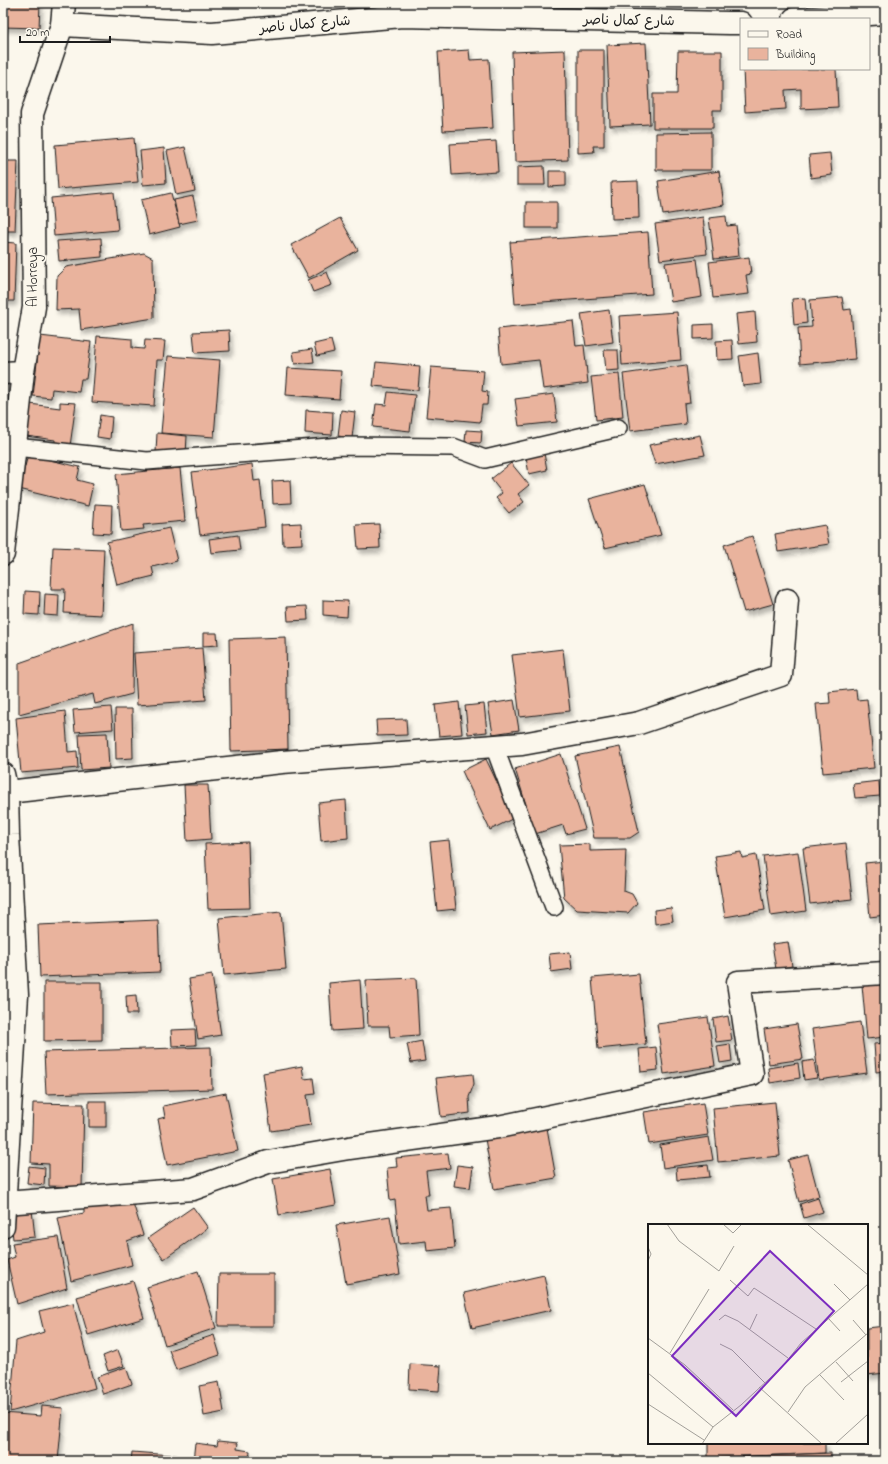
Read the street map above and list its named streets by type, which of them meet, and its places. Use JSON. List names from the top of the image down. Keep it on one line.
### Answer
{"streets":{"street":["شارع كمال ناصر","Al Horreya"]},"crossings":[["شارع كمال ناصر","Al Horreya"]],"legend":["Road","Building"],"scale_bar":"20 m"}
